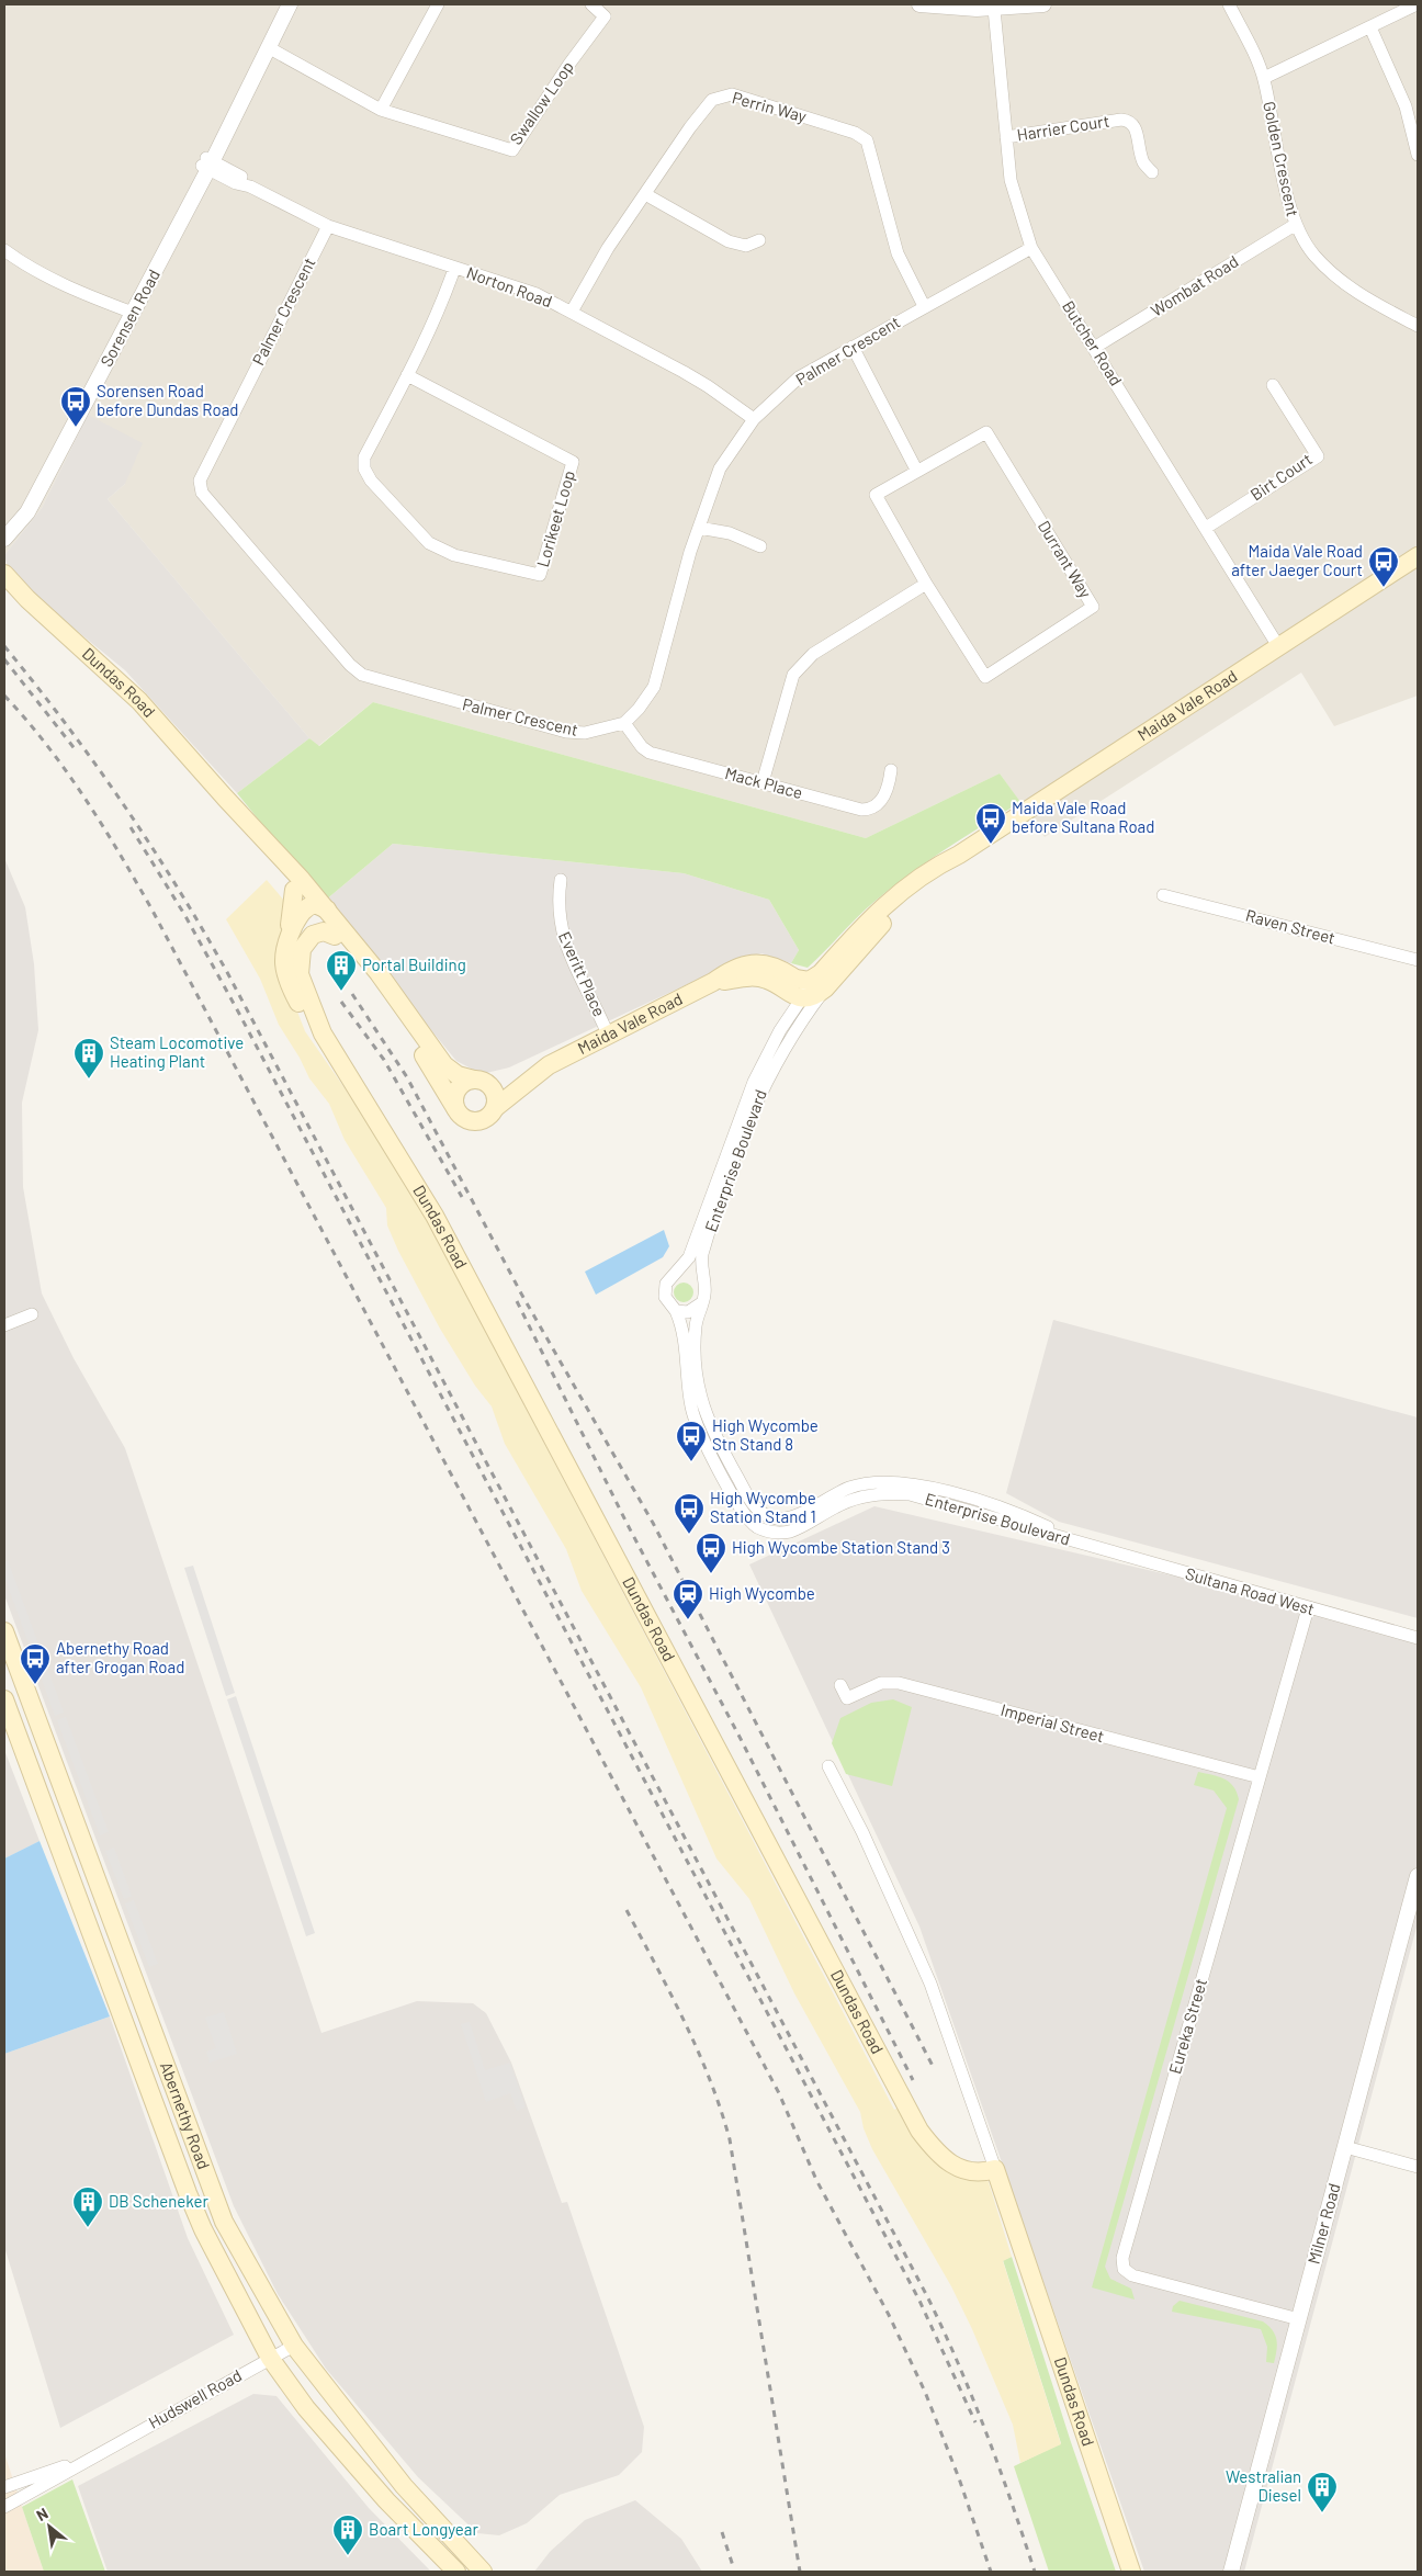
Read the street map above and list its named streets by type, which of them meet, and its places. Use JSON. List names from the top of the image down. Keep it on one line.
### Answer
{"streets":{"main road":["Dundas Road","Maida Vale Road","Abernethy Road"],"street":["Swallow Loop","Perrin Way","Harrier Court","Golden Crescent","Wombat Road","Norton Road","Palmer Crescent","Sorensen Road","Butcher Road","Birt Court","Lorikeet Loop","Durrant Way","Mack Place","Raven Street","Everitt Place","Enterprise Boulevard","Sultana Road West","Imperial Street","Eureka Street","Milner Road","Hudswell Road"]},"crossings":[["Swallow Loop","Sorensen Road"],["Perrin Way","Norton Road"],["Perrin Way","Palmer Crescent"],["Harrier Court","Butcher Road"],["Golden Crescent","Wombat Road"],["Wombat Road","Butcher Road"],["Norton Road","Palmer Crescent"],["Norton Road","Sorensen Road"],["Norton Road","Lorikeet Loop"],["Palmer Crescent","Butcher Road"],["Palmer Crescent","Mack Place"],["Butcher Road","Birt Court"],["Butcher Road","Maida Vale Road"],["Dundas Road","Maida Vale Road"],["Maida Vale Road","Everitt Place"],["Maida Vale Road","Enterprise Boulevard"],["Enterprise Boulevard","Sultana Road West"],["Sultana Road West","Eureka Street"],["Imperial Street","Eureka Street"],["Eureka Street","Milner Road"],["Abernethy Road","Hudswell Road"]],"places":{"bus stop":["Sorensen Road before Dundas Road","Maida Vale Road after Jaeger Court","Maida Vale Road before Sultana Road","High Wycombe Stn Stand 8","High Wycombe Station Stand 1","High Wycombe Station Stand 3","Abernethy Road after Grogan Road"],"building":["Portal Building","Steam Locomotive Heating Plant","DB Scheneker","Westralian Diesel","Boart Longyear"],"station":["High Wycombe"]},"north":"top left"}
